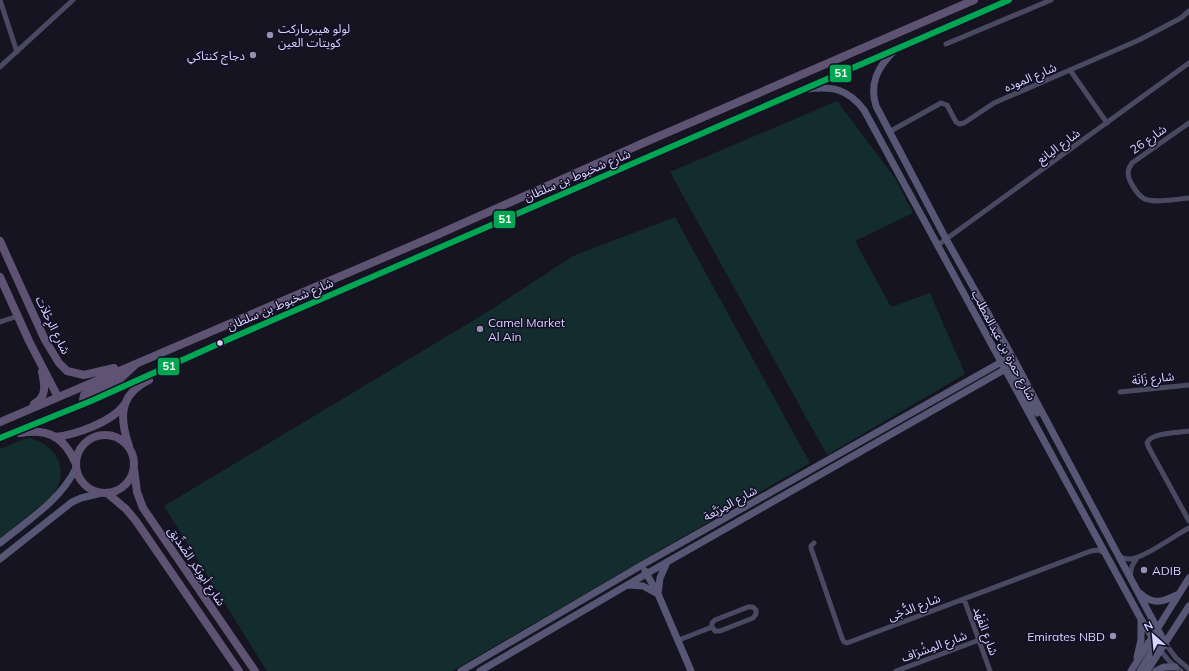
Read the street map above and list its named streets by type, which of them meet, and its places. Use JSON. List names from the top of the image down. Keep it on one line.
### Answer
{"streets":{"main road":["شارع شخبوط بن سلطان","شارع الرِحْلاَت","شارع أبوبَكر الصِّدِّيق"],"street":["شارع الموده","شارع 26","شارع اليانع","شارع حمزة بن عبدالمطلب","شارع زَانَة","شارع المِرَبَّعة","شارع الدُّجَى","شارع الفَهْد","شارع المِشْرَاف"]},"crossings":[["شارع الموده","شارع حمزة بن عبدالمطلب"],["شارع اليانع","شارع حمزة بن عبدالمطلب"],["شارع شخبوط بن سلطان","شارع الرِحْلاَت"],["شارع شخبوط بن سلطان","شارع حمزة بن عبدالمطلب"],["شارع حمزة بن عبدالمطلب","شارع المِرَبَّعة"],["شارع حمزة بن عبدالمطلب","شارع الدُّجَى"],["شارع الدُّجَى","شارع الفَهْد"],["شارع الفَهْد","شارع المِشْرَاف"]],"places":["لولو هيبرماركت كويتات العين","دجاج كنتاكي","Camel Market Al Ain","ADIB","Emirates NBD"],"lines":["transit line 51"],"north":"top left"}
